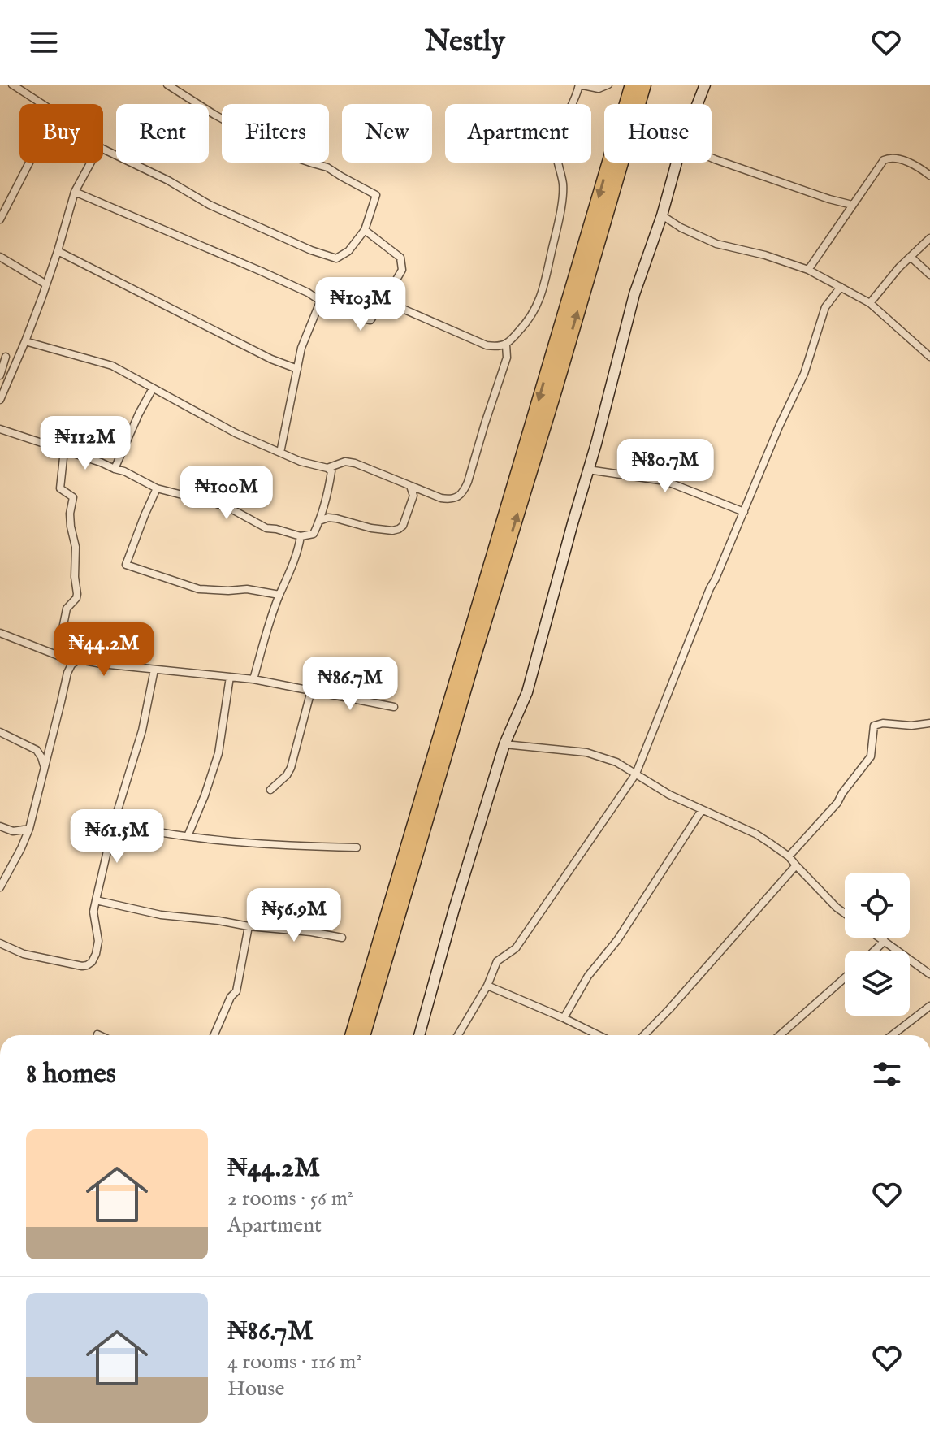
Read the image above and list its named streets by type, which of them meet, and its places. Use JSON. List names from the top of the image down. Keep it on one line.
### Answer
{"page":{"header":"Nestly","chip":["Buy","Rent","Filters","New","Apartment","House"],"price":["₦103M","₦112M","₦80.7M","₦100M","₦44.2M","₦86.7M","₦61.5M","₦56.9M"],"heading":"8 homes","list":[{"name":"₦44.2M","note":"2 rooms · 56 m² · Apartment"},{"name":"₦86.7M","note":"4 rooms · 116 m² · House"}]}}
